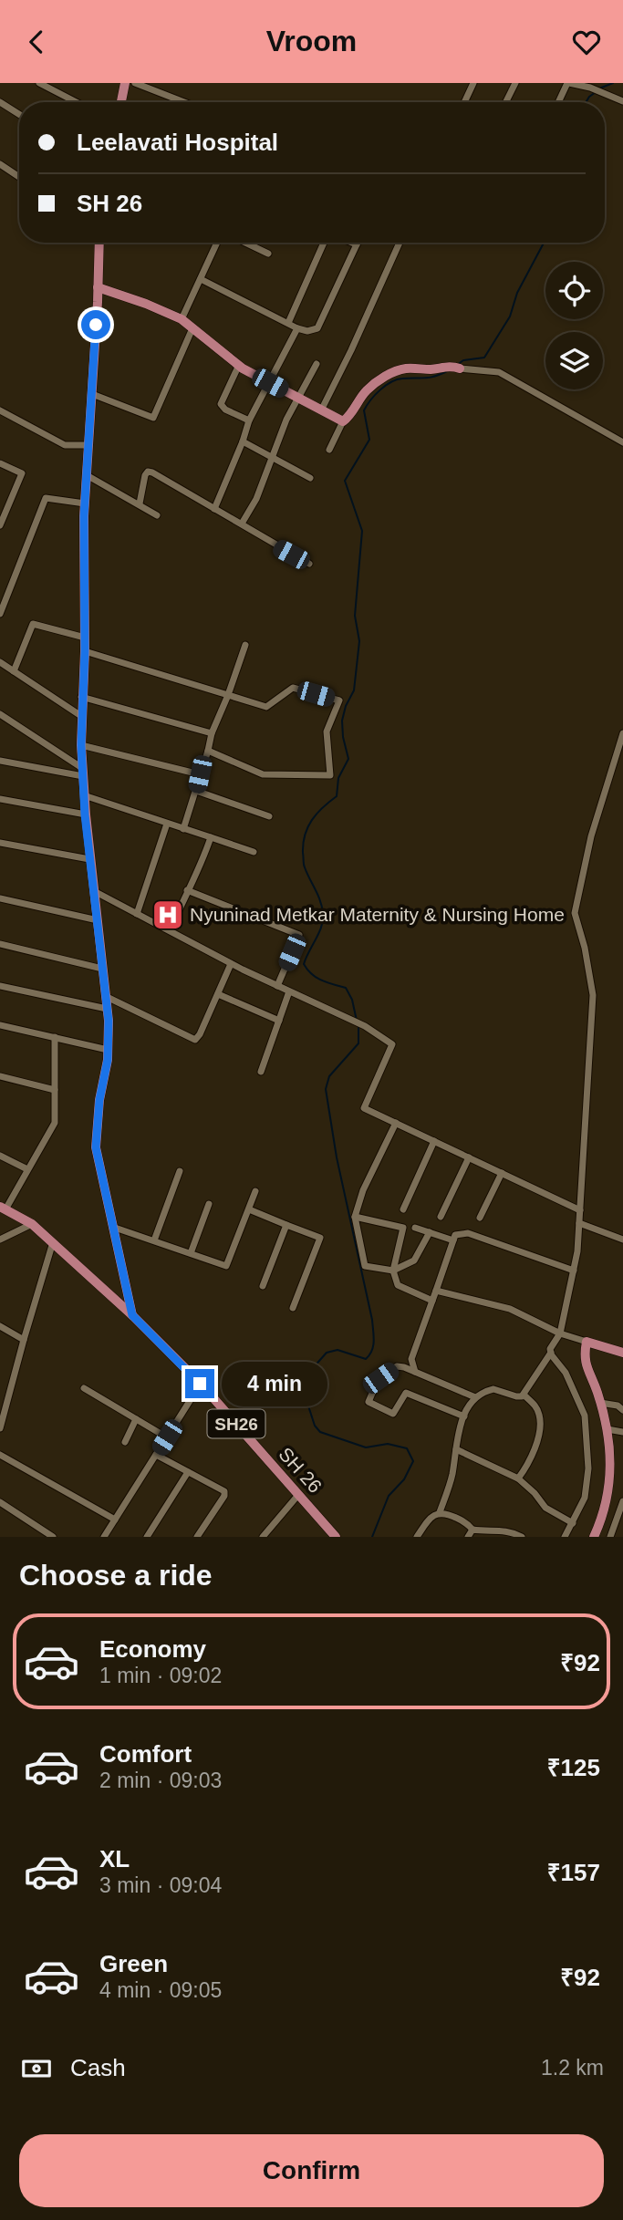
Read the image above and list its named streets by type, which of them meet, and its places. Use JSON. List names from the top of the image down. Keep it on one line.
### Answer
{"streets":{"main road":["SH26","SH 26"]},"crossings":[["SH26","SH 26"]],"places":{"hospital":["Nyuninad Metkar Maternity & Nursing Home"]},"page":{"header":"Vroom","banner":["Leelavati Hospital","SH 26"],"bubble":"4 min","heading":"Choose a ride","list":[{"name":"Economy","note":"1 min · 09:02","value":"₹92"},{"name":"Comfort","note":"2 min · 09:03","value":"₹125"},{"name":"XL","note":"3 min · 09:04","value":"₹157"},{"name":"Green","note":"4 min · 09:05","value":"₹92"}],"pay":["Cash","1.2 km"],"buttons":"Confirm"}}
